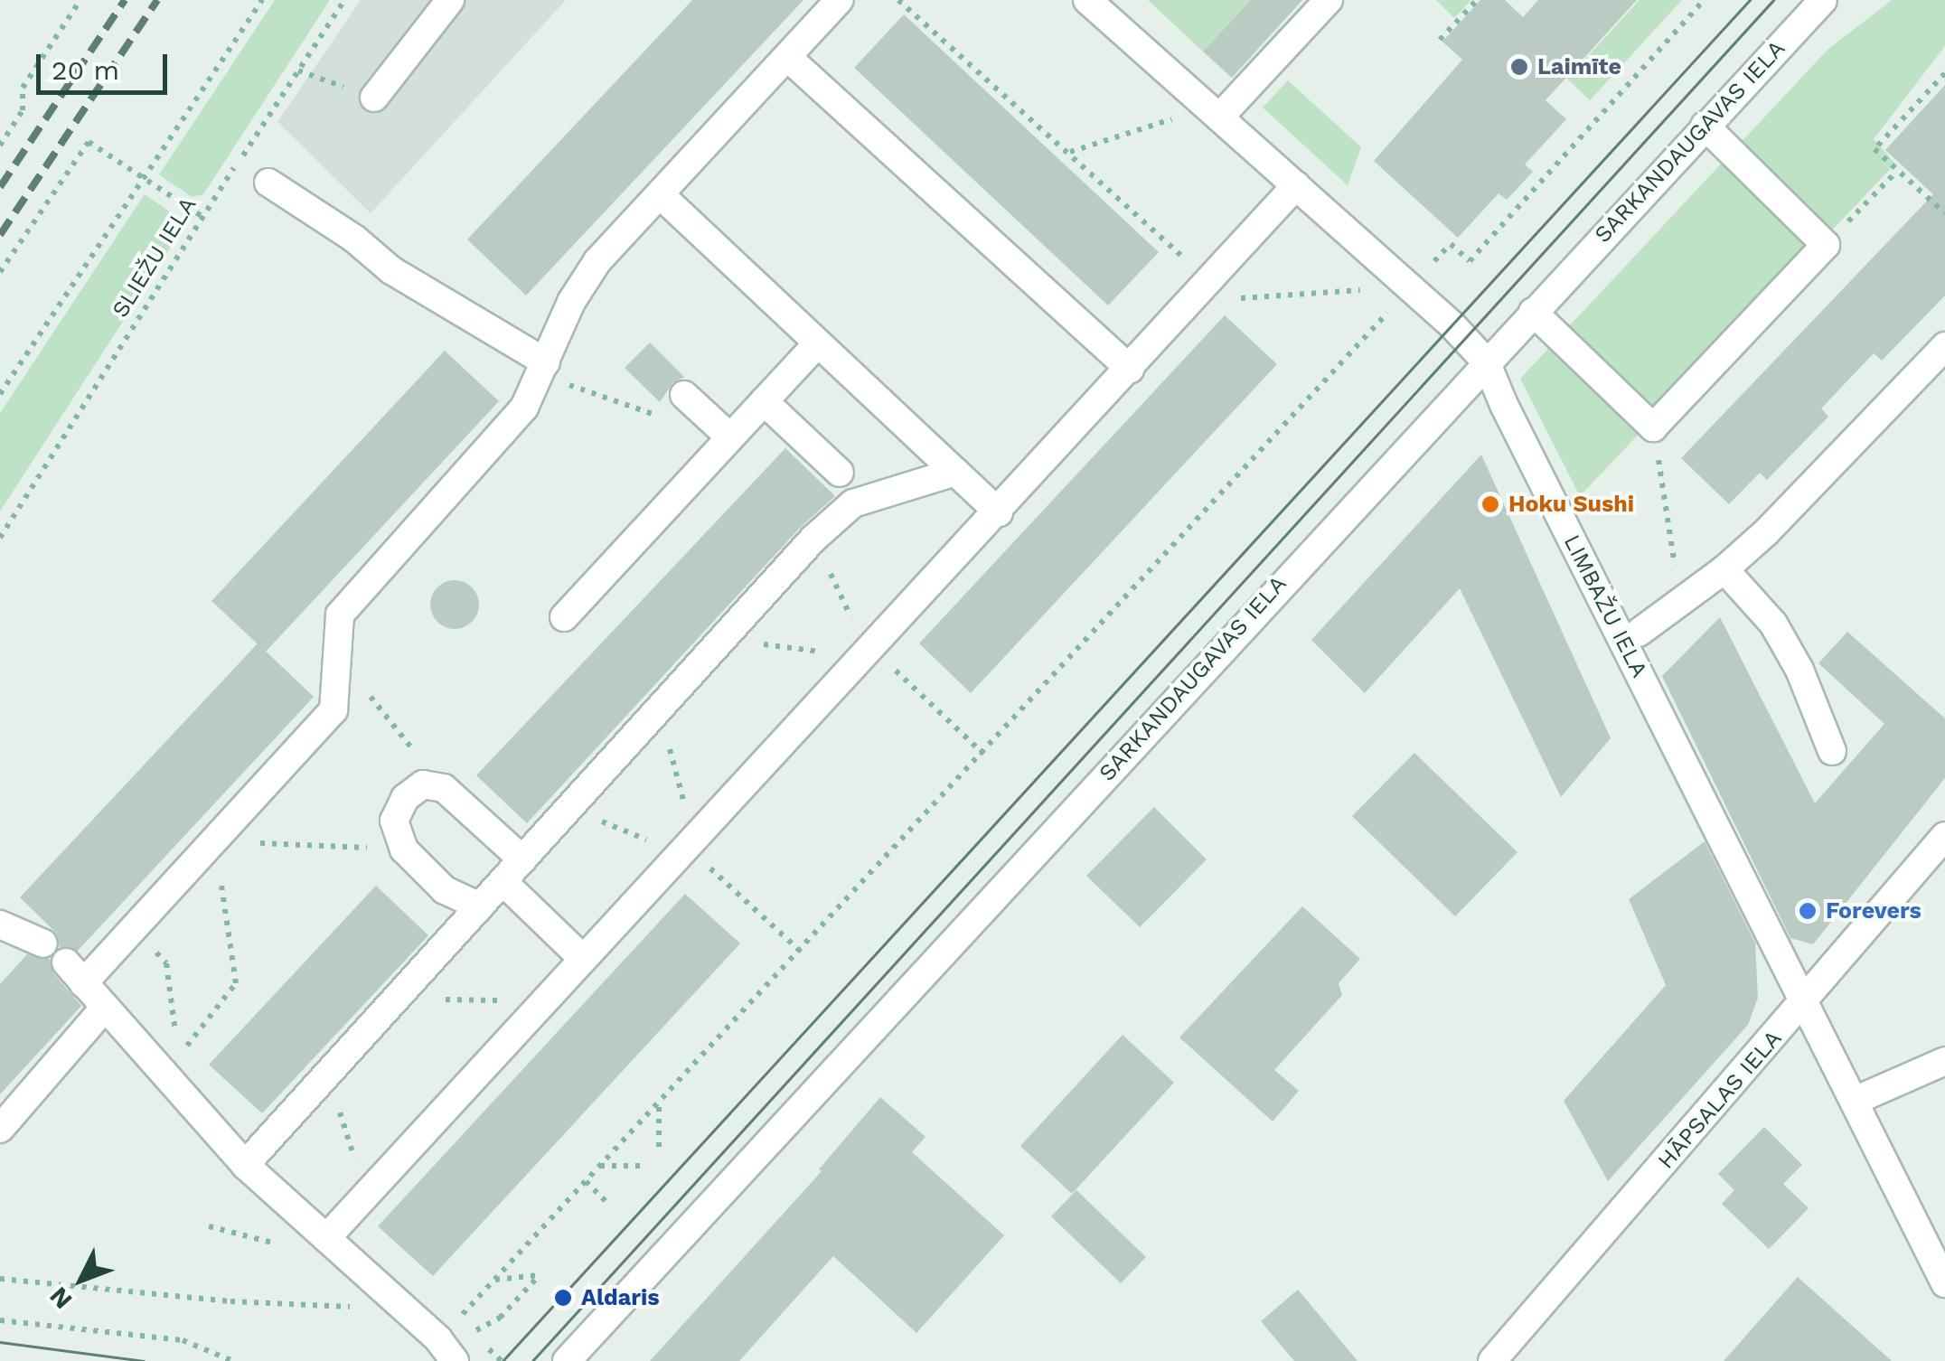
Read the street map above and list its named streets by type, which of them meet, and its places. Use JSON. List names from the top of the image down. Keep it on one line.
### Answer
{"streets":{"street":["SARKANDAUGAVAS IELA","LIMBAŽU IELA","HĀPSALAS IELA"],"path":["SLIEŽU IELA"]},"crossings":[["SARKANDAUGAVAS IELA","LIMBAŽU IELA"],["LIMBAŽU IELA","HĀPSALAS IELA"]],"places":["Laimīte","Hoku Sushi","Forevers","Aldaris"],"scale_bar":"20 m","north":"bottom left"}
